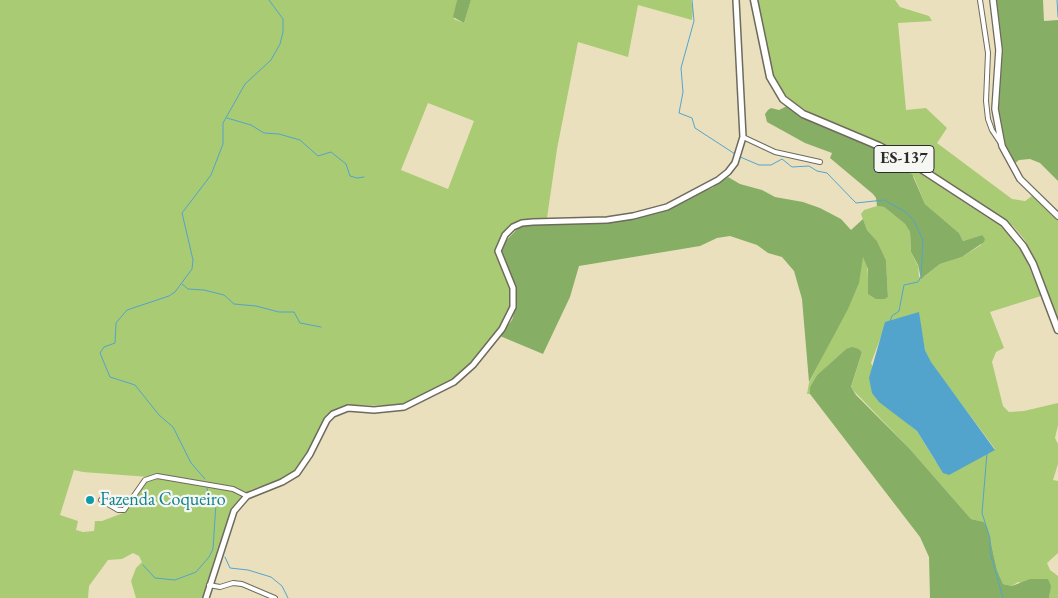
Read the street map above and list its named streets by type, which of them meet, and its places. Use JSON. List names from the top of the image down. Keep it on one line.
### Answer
{"streets":{"main road":["ES-137"]},"places":["Fazenda Coqueiro"]}
